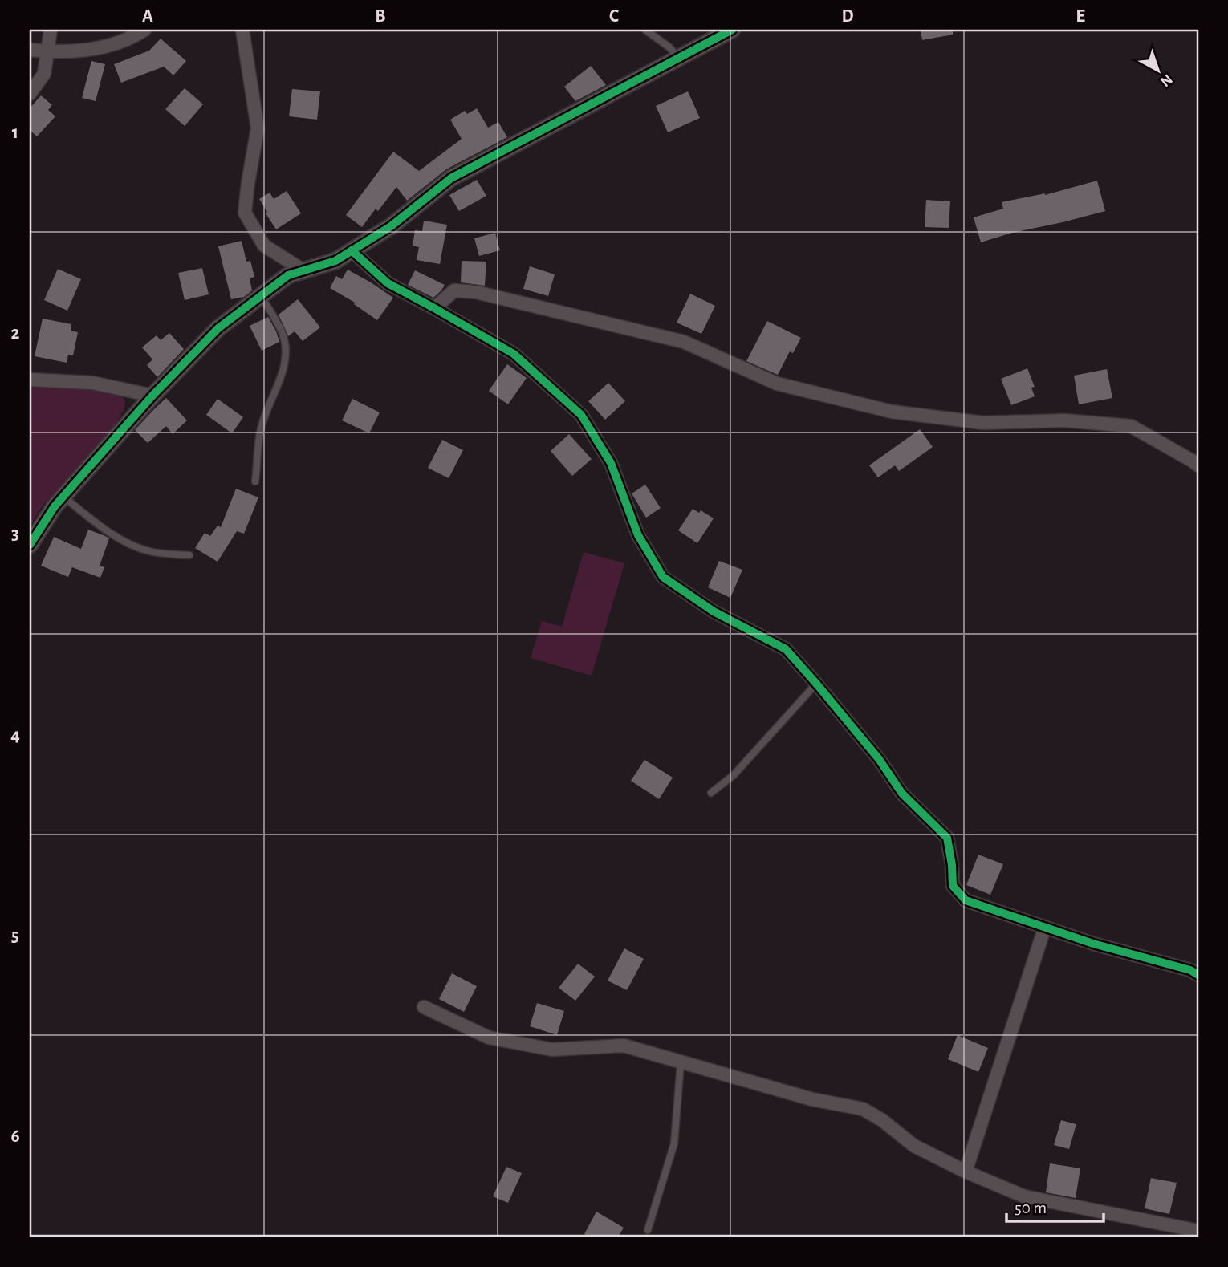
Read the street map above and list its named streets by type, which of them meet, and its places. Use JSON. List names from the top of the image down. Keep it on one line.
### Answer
{"scale_bar":"50 m","north":"bottom right","grid":{"columns":["A","B","C","D","E"],"rows":["1","2","3","4","5","6"]}}
